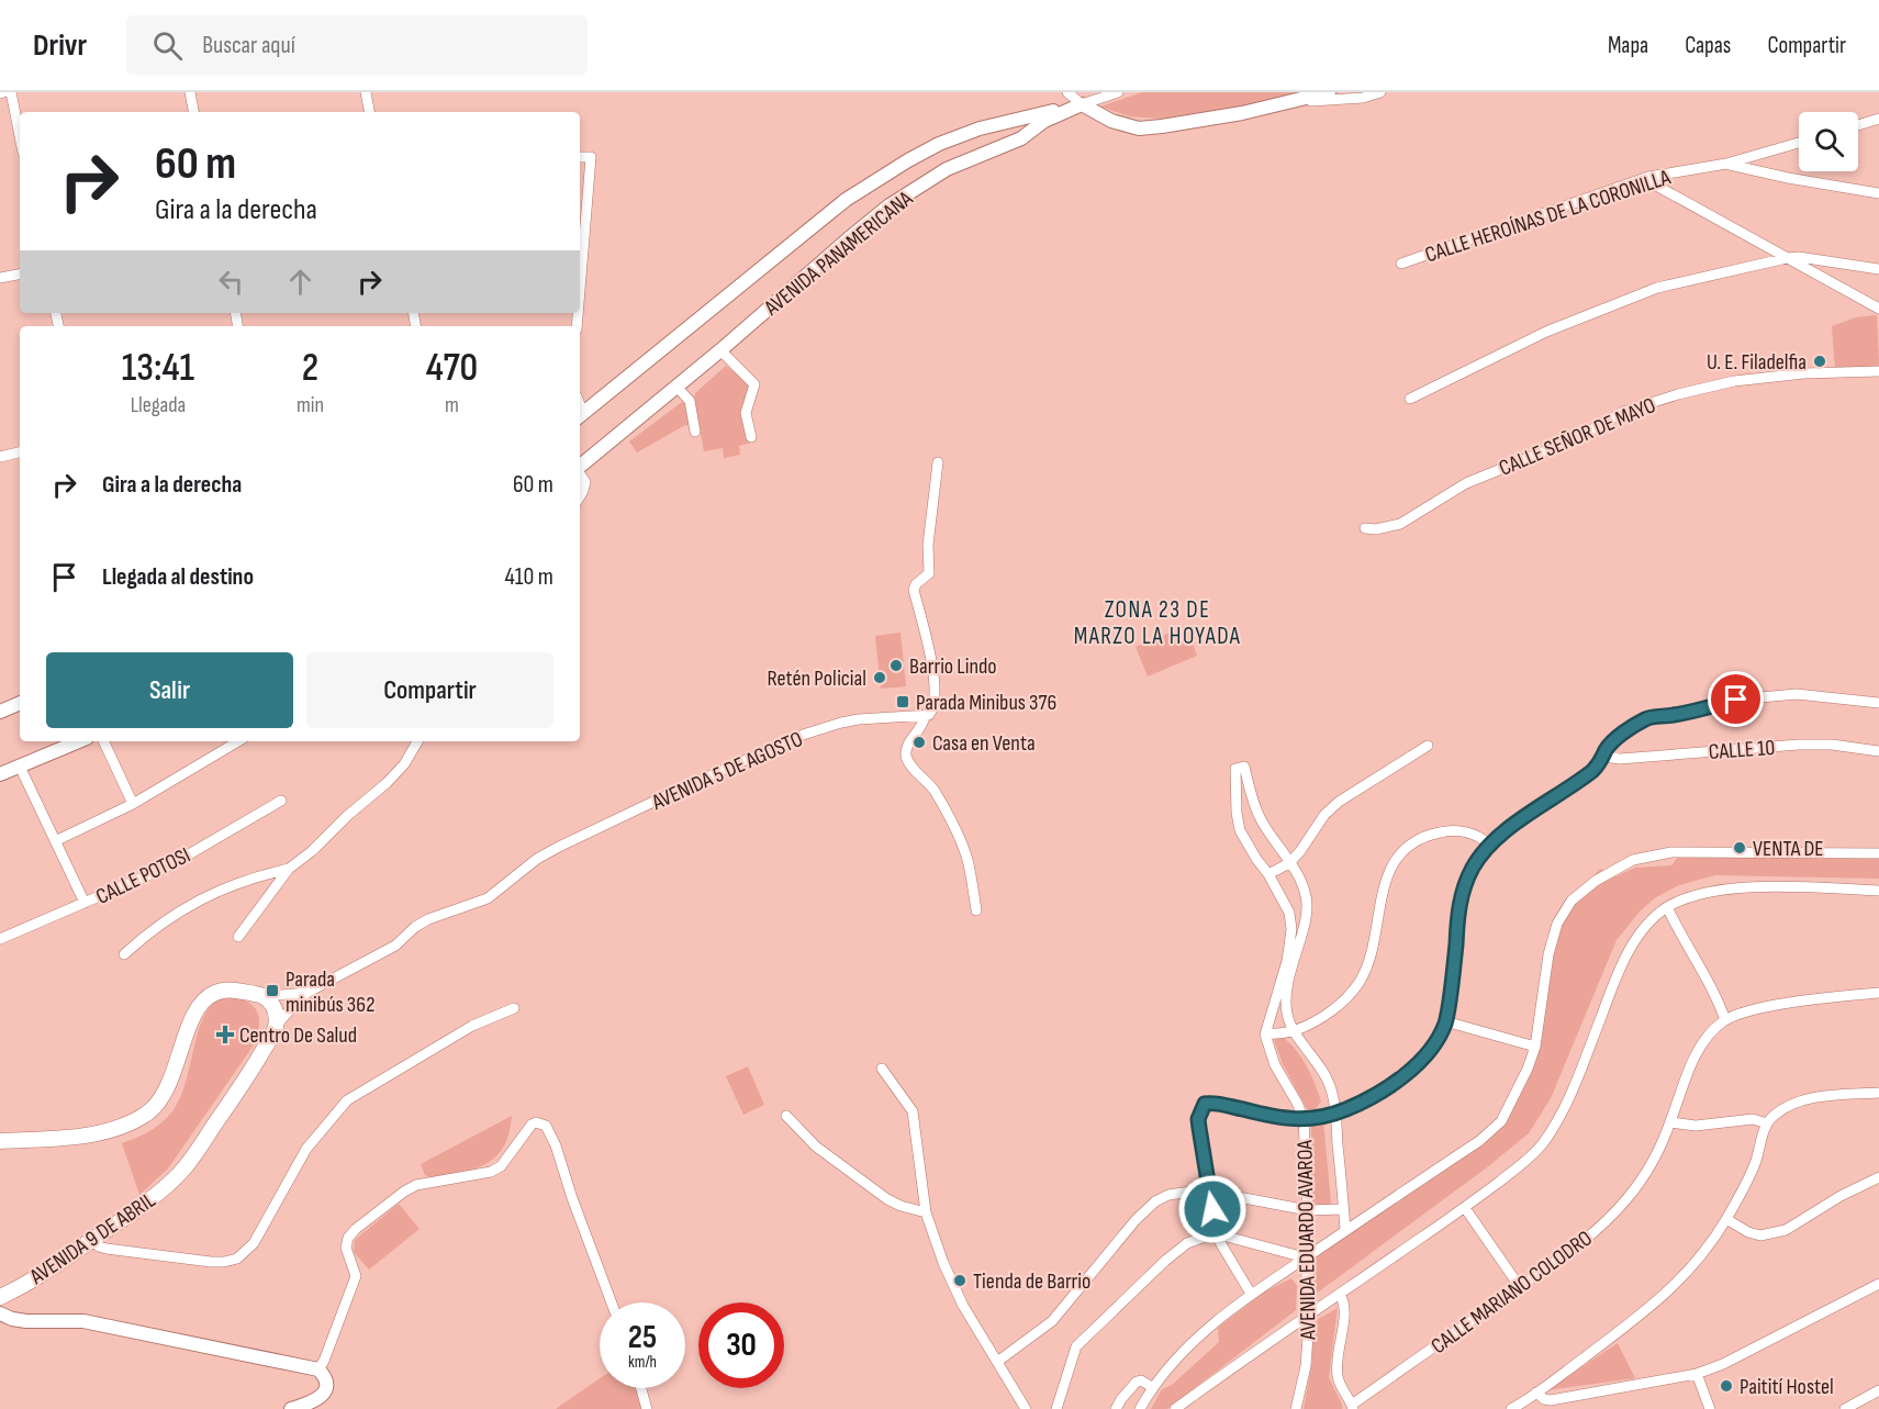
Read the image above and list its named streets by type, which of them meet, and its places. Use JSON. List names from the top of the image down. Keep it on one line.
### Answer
{"streets":{"main road":["AVENIDA 9 DE ABRIL"],"street":["CALLE HEROÍNAS DE LA CORONILLA","AVENIDA PANAMERICANA","CALLE SEÑOR DE MAYO","CALLE 10","AVENIDA 5 DE AGOSTO","CALLE POTOSI","AVENIDA EDUARDO AVAROA","CALLE MARIANO COLODRO"]},"crossings":[["AVENIDA 5 DE AGOSTO","AVENIDA 9 DE ABRIL"],["AVENIDA EDUARDO AVAROA","CALLE MARIANO COLODRO"]],"districts":["ZONA 23 DE MARZO LA HOYADA"],"places":{"other":["U. E. Filadelfia","Barrio Lindo","Retén Policial","Casa en Venta","VENTA DE","Tienda de Barrio","Paitití Hostel"],"transit":["Parada Minibus 376","Parada minibús 362"],"health":["Centro De Salud"]},"page":{"header":"Drivr","search":"Buscar aquí","nav":["Mapa","Capas","Compartir"],"turn":["60 m","Gira a la derecha"],"eta":["13:41","Llegada","2","min","470","m"],"list":[{"name":"Gira a la derecha","value":"60 m"},{"name":"Llegada al destino","value":"410 m"}],"buttons":["Salir","Compartir"],"speed":"25 km/h","limit":"30"}}
